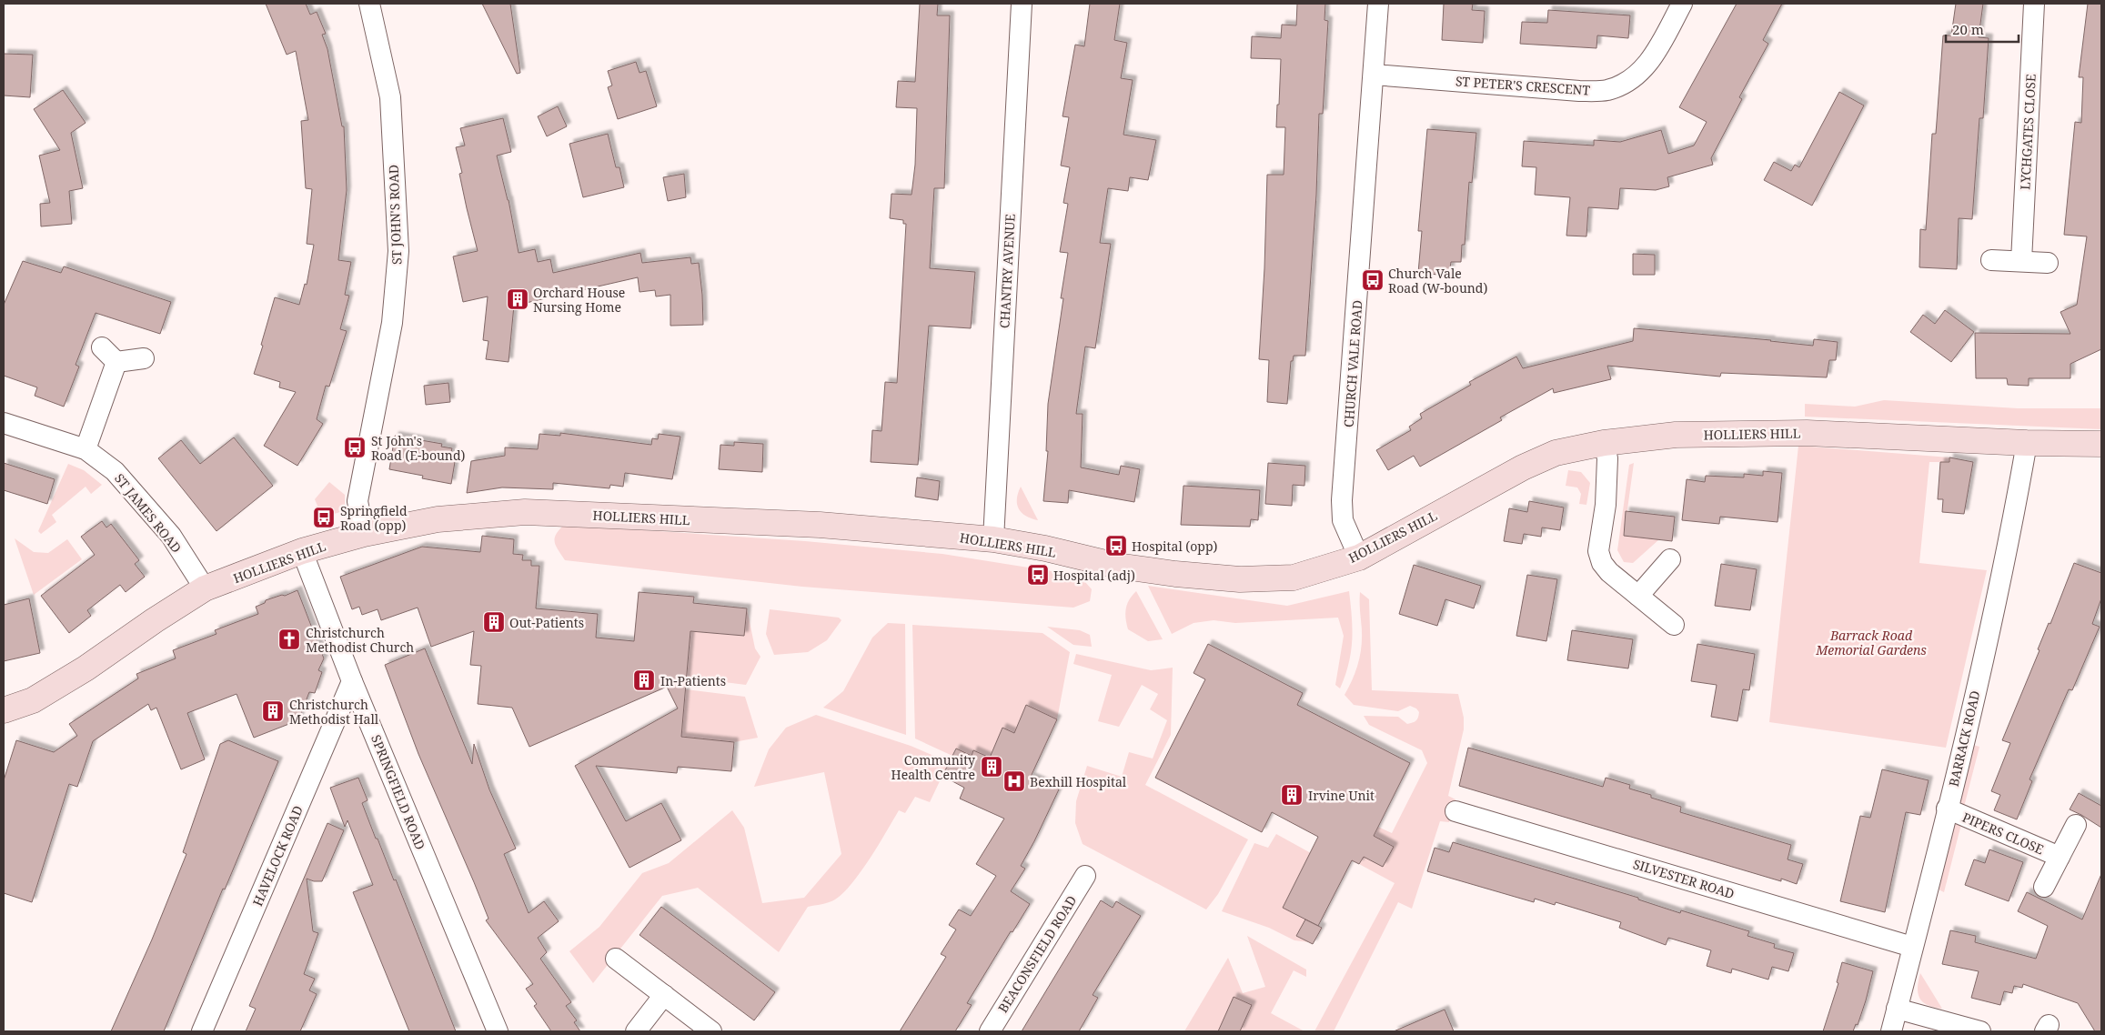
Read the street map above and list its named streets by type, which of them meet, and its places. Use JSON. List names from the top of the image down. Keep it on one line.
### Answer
{"streets":{"main road":["HOLLIERS HILL"],"street":["ST PETER'S CRESCENT","LYCHGATES CLOSE","ST JOHN'S ROAD","CHANTRY AVENUE","CHURCH VALE ROAD","ST JAMES ROAD","BARRACK ROAD","SPRINGFIELD ROAD","PIPERS CLOSE","HAVELOCK ROAD","SILVESTER ROAD","BEACONSFIELD ROAD"]},"crossings":[["ST PETER'S CRESCENT","CHURCH VALE ROAD"],["ST JOHN'S ROAD","HOLLIERS HILL"],["CHANTRY AVENUE","HOLLIERS HILL"],["CHURCH VALE ROAD","HOLLIERS HILL"],["HOLLIERS HILL","ST JAMES ROAD"],["HOLLIERS HILL","BARRACK ROAD"],["HOLLIERS HILL","SPRINGFIELD ROAD"],["BARRACK ROAD","PIPERS CLOSE"],["BARRACK ROAD","SILVESTER ROAD"],["SPRINGFIELD ROAD","HAVELOCK ROAD"]],"parks":["Barrack Road Memorial Gardens"],"places":{"bus stop":["Church Vale Road (W-bound)","St John's Road (E-bound)","Springfield Road (opp)","Hospital (opp)","Hospital (adj)"],"building":["Orchard House Nursing Home","Out-Patients","In-Patients","Christchurch Methodist Hall","Community Health Centre","Irvine Unit"],"church":["Christchurch Methodist Church"],"hospital":["Bexhill Hospital"]},"scale_bar":"20 m"}
